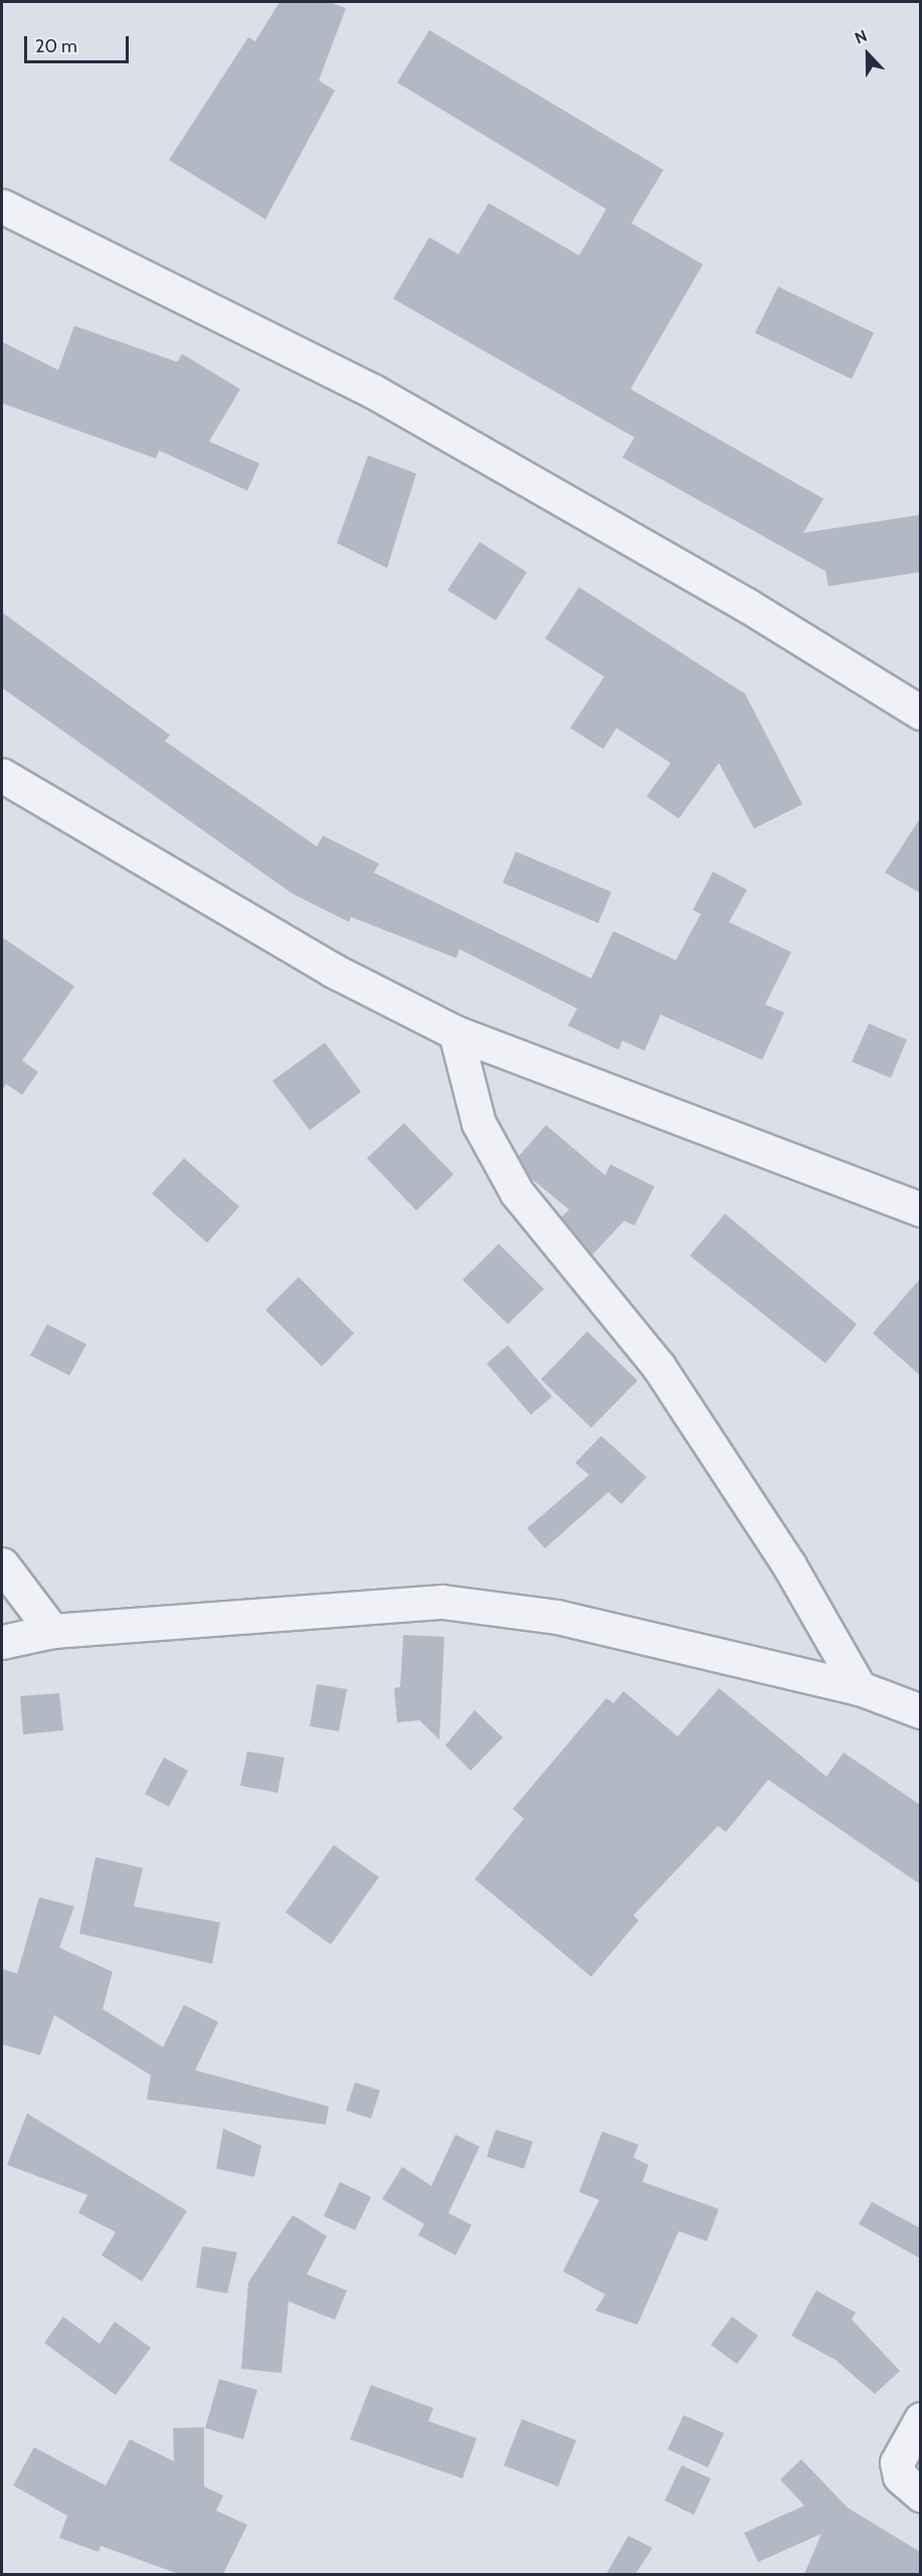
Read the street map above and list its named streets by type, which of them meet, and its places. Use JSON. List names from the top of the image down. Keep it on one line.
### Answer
{"scale_bar":"20 m","north":"top"}
